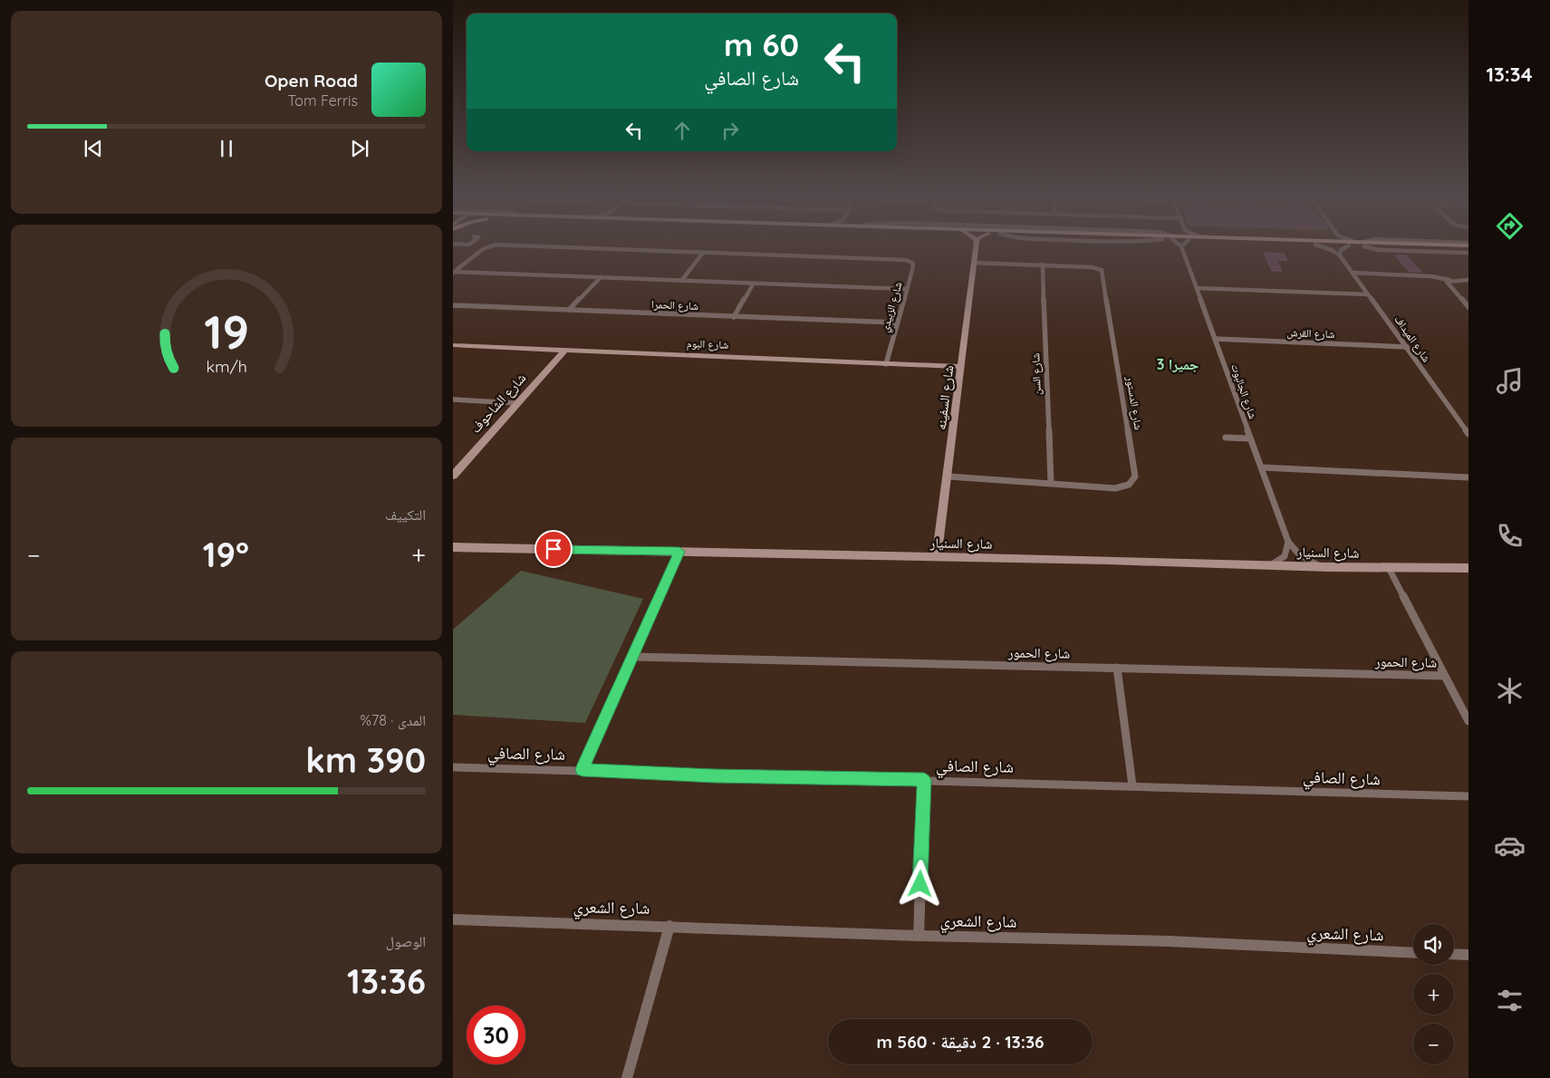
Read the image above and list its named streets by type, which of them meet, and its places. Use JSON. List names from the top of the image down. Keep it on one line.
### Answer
{"streets":{"street":["شارع الحمرا","شارع الزبيدي","شارع القرش","شارع الميداف","شارع البوم","شارع السن","شارع الجالبوت","شارع السفينه","شارع الشاحوف","شارع الدستور","شارع السنيار","شارع الحمور","شارع الصافي","شارع الشعري"]},"crossings":[["شارع الحمرا","شارع الزبيدي"],["شارع الزبيدي","شارع البوم"],["شارع القرش","شارع الميداف"],["شارع القرش","شارع الجالبوت"],["شارع البوم","شارع السفينه"],["شارع البوم","شارع الشاحوف"],["شارع السن","شارع الدستور"],["شارع الجالبوت","شارع السنيار"],["شارع السفينه","شارع الدستور"],["شارع السفينه","شارع السنيار"]],"districts":["جميرا 3"],"page":{"tabs":"13:34","turn":["60 m","شارع الصافي"],"song":["Open Road","Tom Ferris"],"tile":["التكييف",["المدى · 78%","390 km"],["الوصول","13:36"]],"heat":["−","19°","+"],"map_buttons":["+","−"],"limit":"30","trip":"13:36 · 2 دقيقة · 560 m","gauge":["19","km/h"]}}
